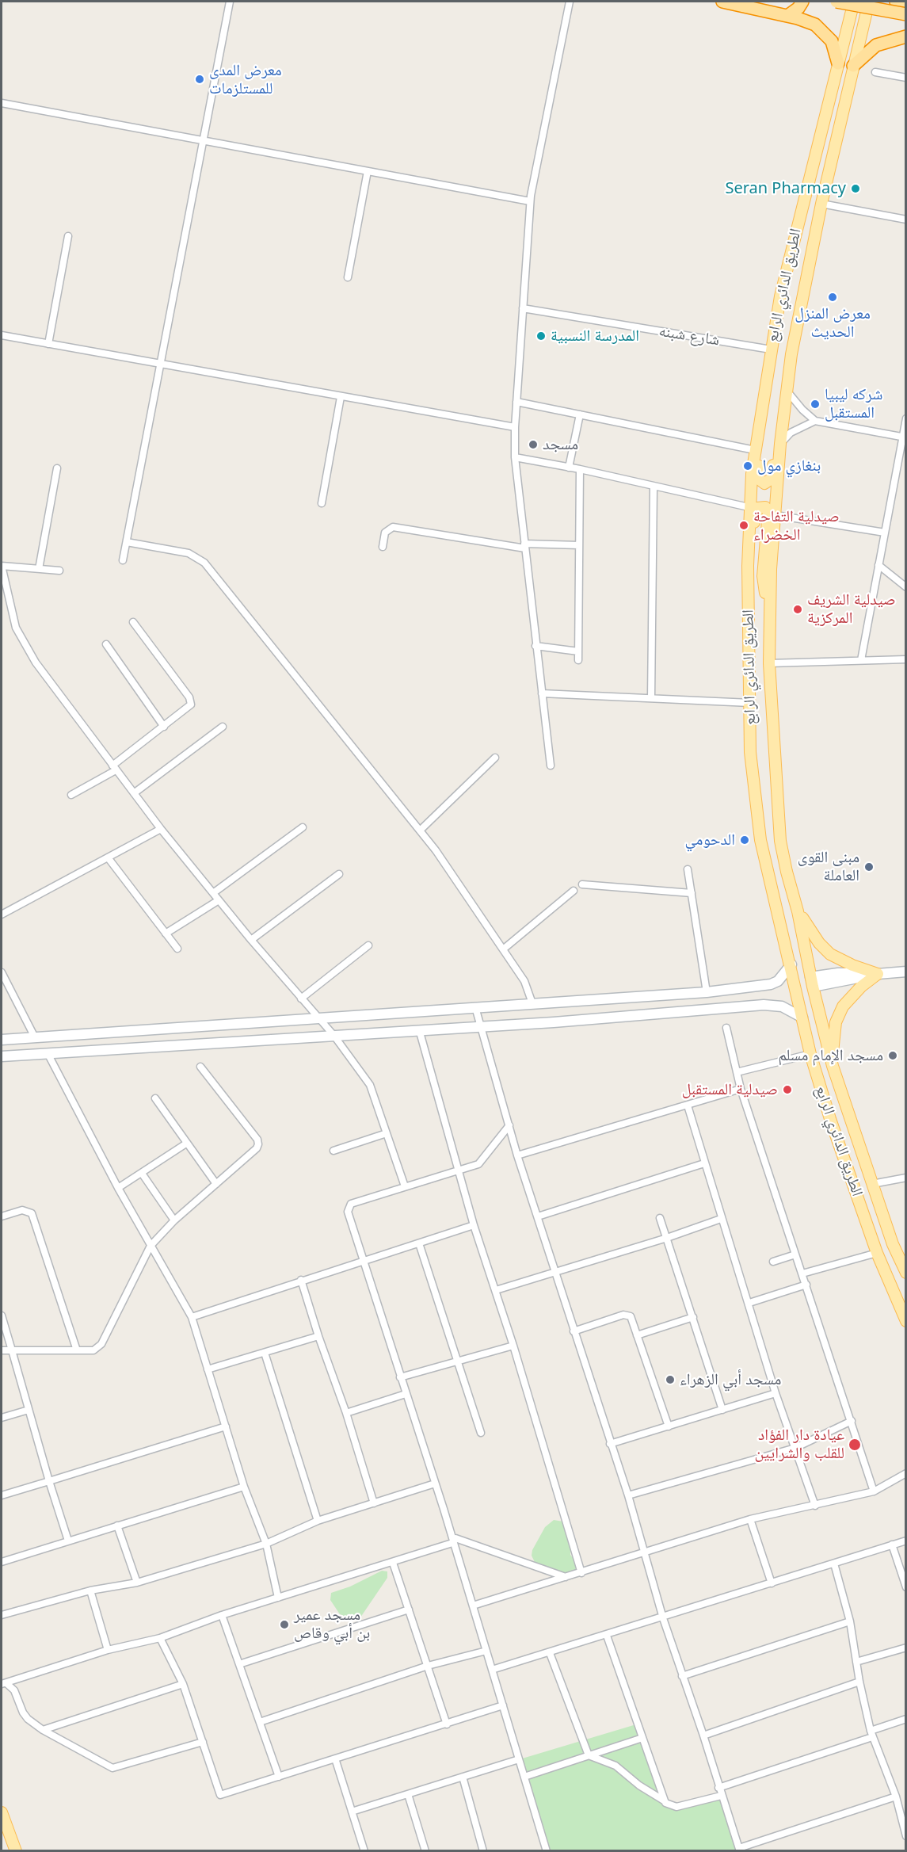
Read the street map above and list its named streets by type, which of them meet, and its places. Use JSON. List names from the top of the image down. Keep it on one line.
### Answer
{"streets":{"main road":["الطريق الدائري الرابع"],"street":["شارع شبنه"]},"crossings":[["الطريق الدائري الرابع","شارع شبنه"]],"places":["معرض المدى للمستلزمات","Seran Pharmacy","معرض المنزل الحديث","المدرسة النسبية","شركه ليبيا المستقبل","مسجد","بنغازي مول","صيدلية التفاحة الخضراء","صيدلية الشريف المركزية","الدحومي","مبنى القوى العاملة","مسجد الإمام مسلم","صيدلية المستقبل","مسجد أبي الزهراء","عيادة دار الفؤاد للقلب والشرايين","مسجد عمير بن أبي وقاص"]}
